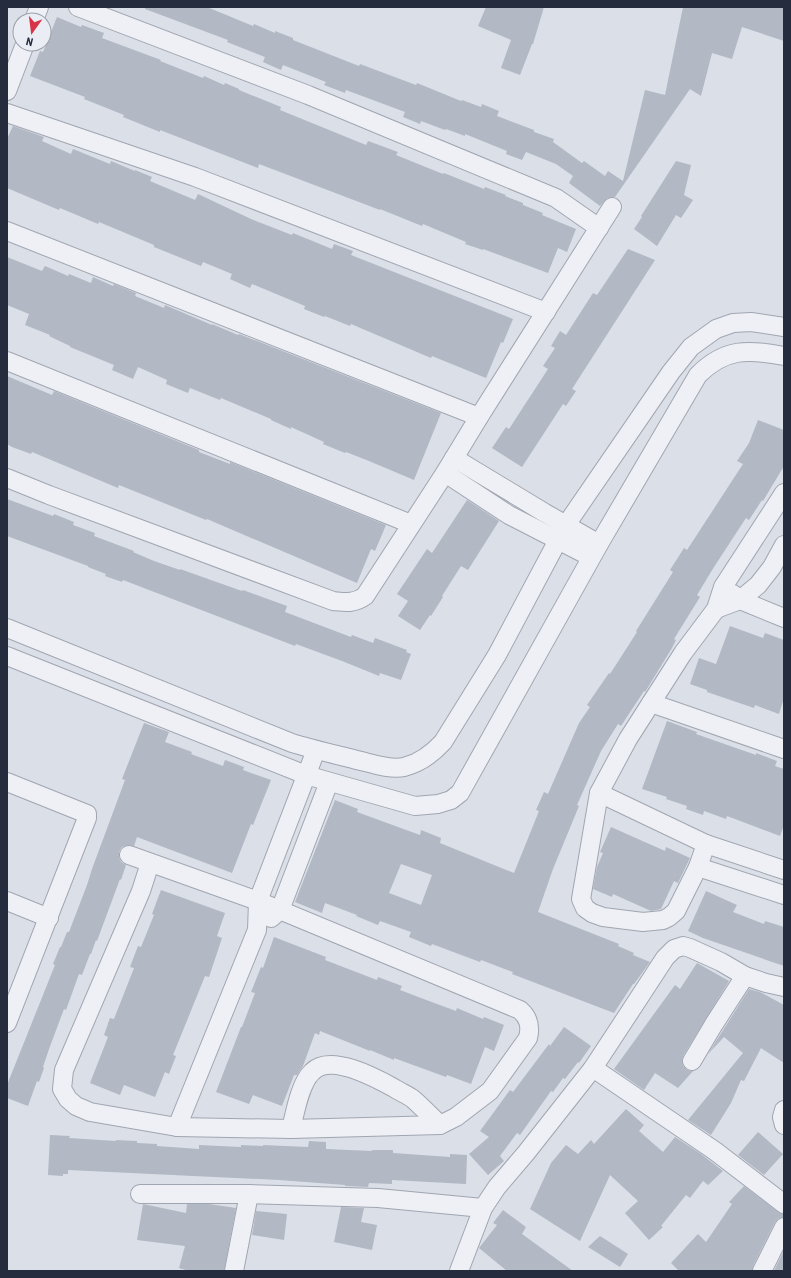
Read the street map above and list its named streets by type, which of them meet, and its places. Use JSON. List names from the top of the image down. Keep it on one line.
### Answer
{"north":"bottom"}
